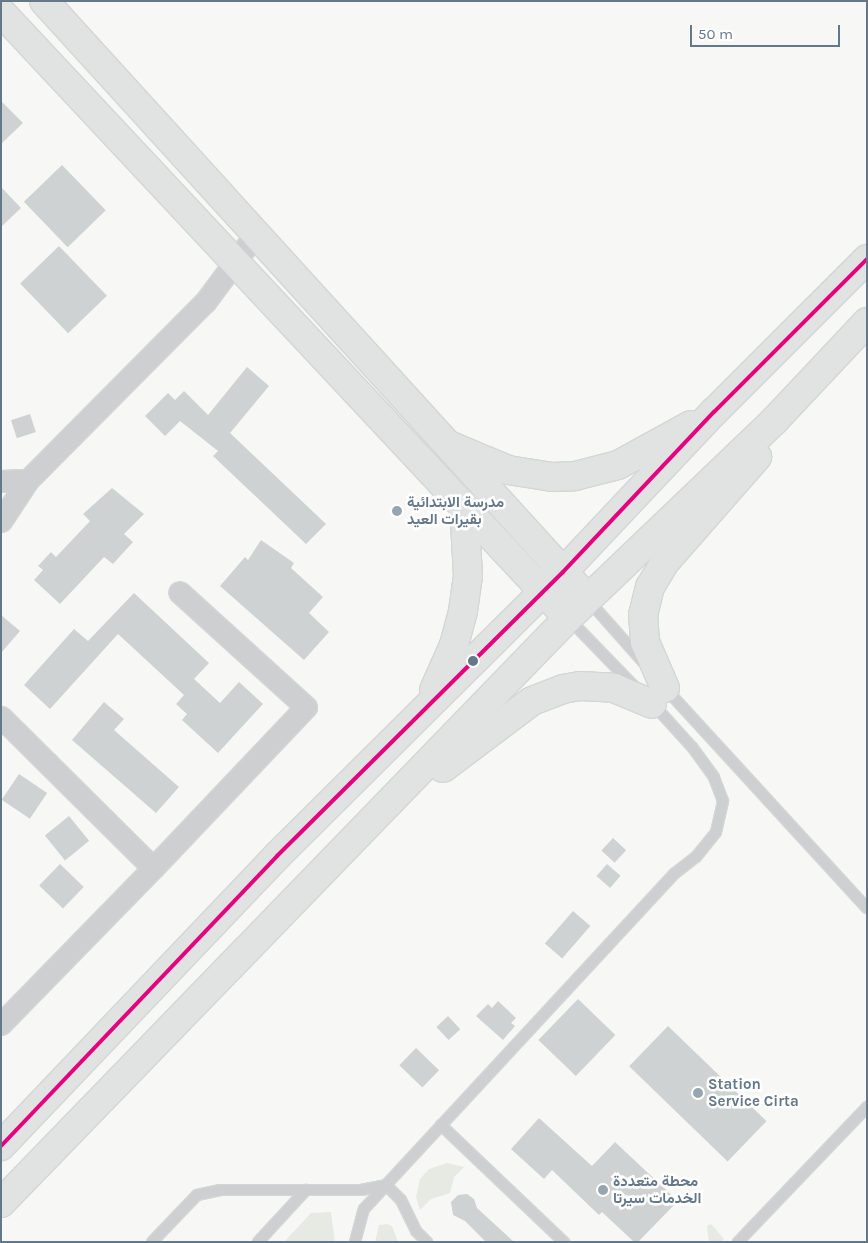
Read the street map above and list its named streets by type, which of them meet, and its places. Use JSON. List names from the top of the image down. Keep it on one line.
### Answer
{"places":["مدرسة الابتدائية بقيرات العيد","Station Service Cirta","محطة متعددة الخدمات سيرتا"],"scale_bar":"50 m"}
